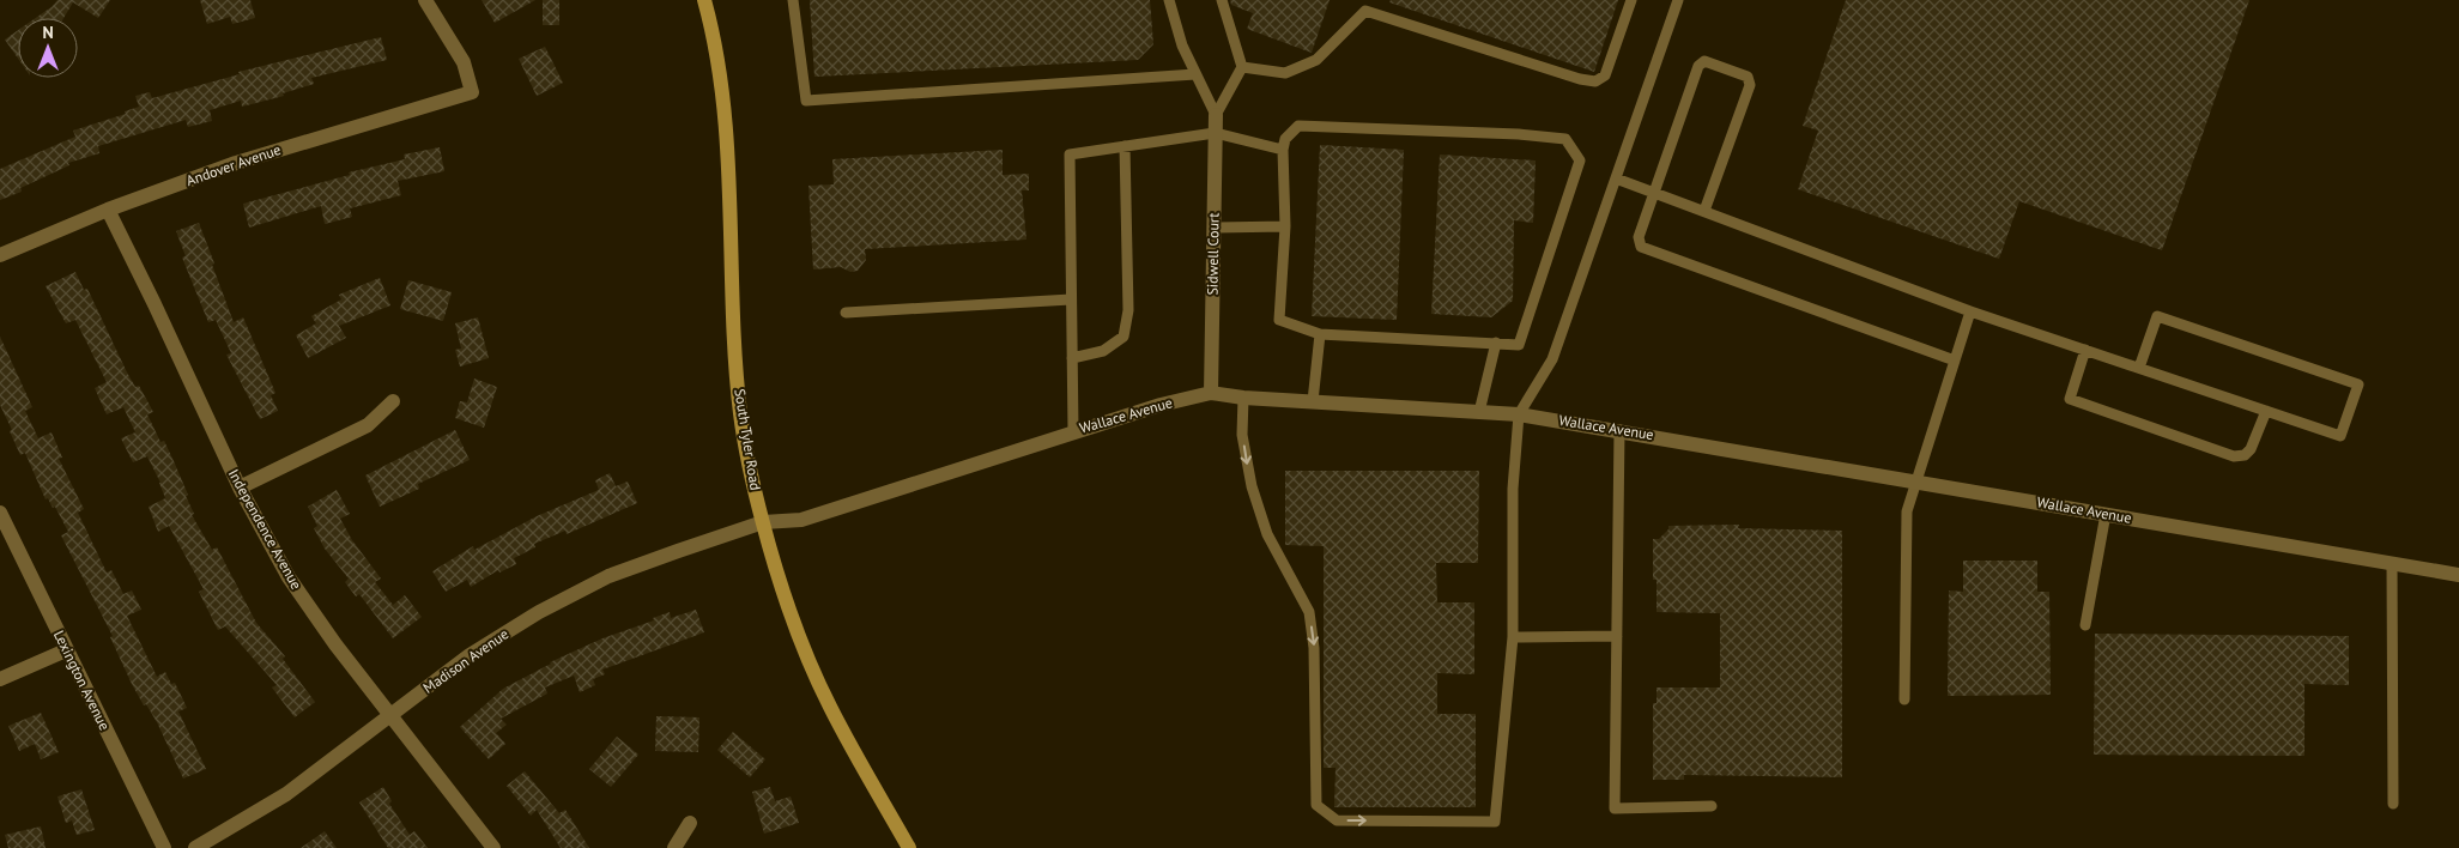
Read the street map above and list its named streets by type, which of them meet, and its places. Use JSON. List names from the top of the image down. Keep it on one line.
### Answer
{"streets":{"street":["Andover Avenue","Sidwell Court","Wallace Avenue","South Tyler Road","Independence Avenue","Madison Avenue","Lexington Avenue"]},"crossings":[["Andover Avenue","Independence Avenue"],["Sidwell Court","Wallace Avenue"],["Wallace Avenue","South Tyler Road"],["Wallace Avenue","Madison Avenue"],["South Tyler Road","Madison Avenue"],["Independence Avenue","Madison Avenue"]],"north":"top"}
